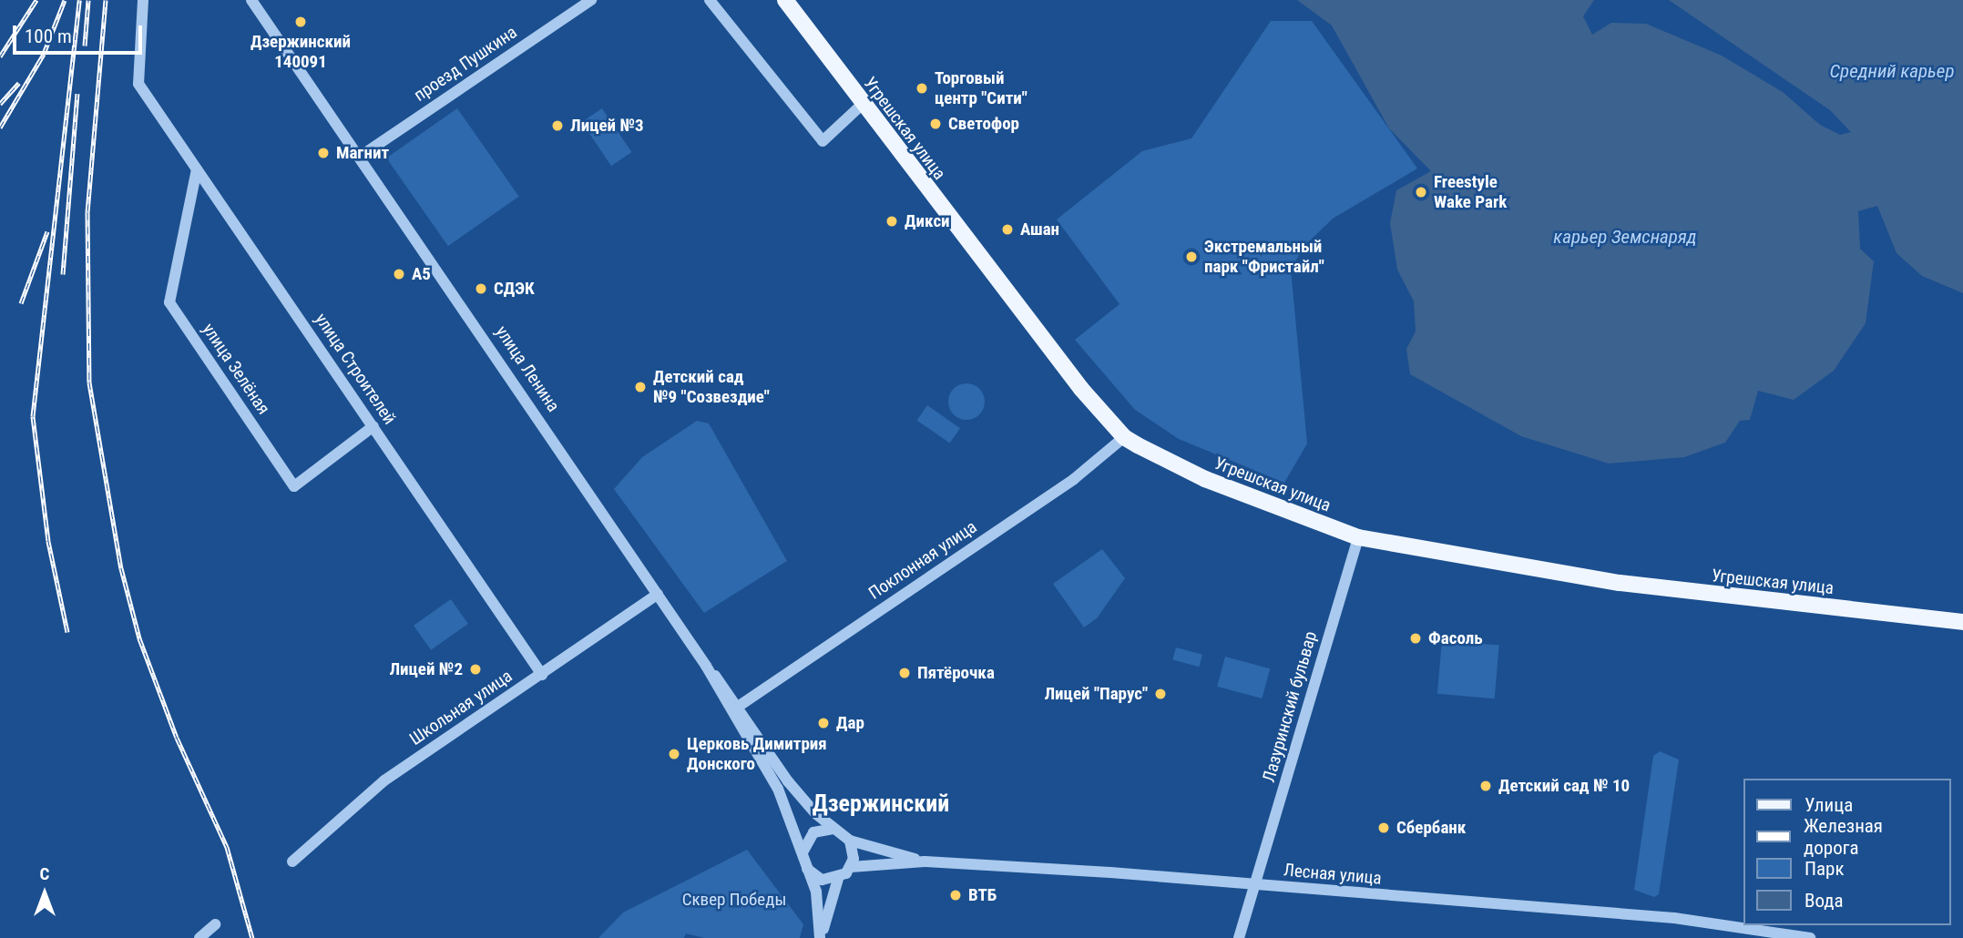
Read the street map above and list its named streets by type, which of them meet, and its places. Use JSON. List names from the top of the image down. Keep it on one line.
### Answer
{"streets":{"main road":["Угрешская улица"],"street":["проезд Пушкина","улица Зелёная","улица Строителей","улица Ленина","Поклонная улица","Лазуринский бульвар","Школьная улица","Лесная улица"]},"crossings":[["проезд Пушкина","улица Ленина"],["Угрешская улица","Поклонная улица"],["Угрешская улица","Лазуринский бульвар"],["улица Зелёная","улица Строителей"],["улица Строителей","Школьная улица"],["улица Ленина","Поклонная улица"],["улица Ленина","Школьная улица"],["улица Ленина","Лесная улица"],["Лазуринский бульвар","Лесная улица"]],"districts":["Дзержинский"],"water":["Средний карьер","карьер Земснаряд"],"parks":["Сквер Победы"],"places":["Дзержинский 140091","Торговый центр \"Сити\"","Светофор","Лицей №3","Магнит","Freestyle Wake Park","Дикси","Ашан","Экстремальный парк \"Фристайл\"","А5","СДЭК","Детский сад №9 \"Созвездие\"","Фасоль","Лицей №2","Пятёрочка","Лицей \"Парус\"","Дар","Церковь Димитрия Донского","Детский сад № 10","Сбербанк","ВТБ"],"legend":["Улица","Железная дорога","Парк","Вода"],"scale_bar":"100 m","north":"top"}
